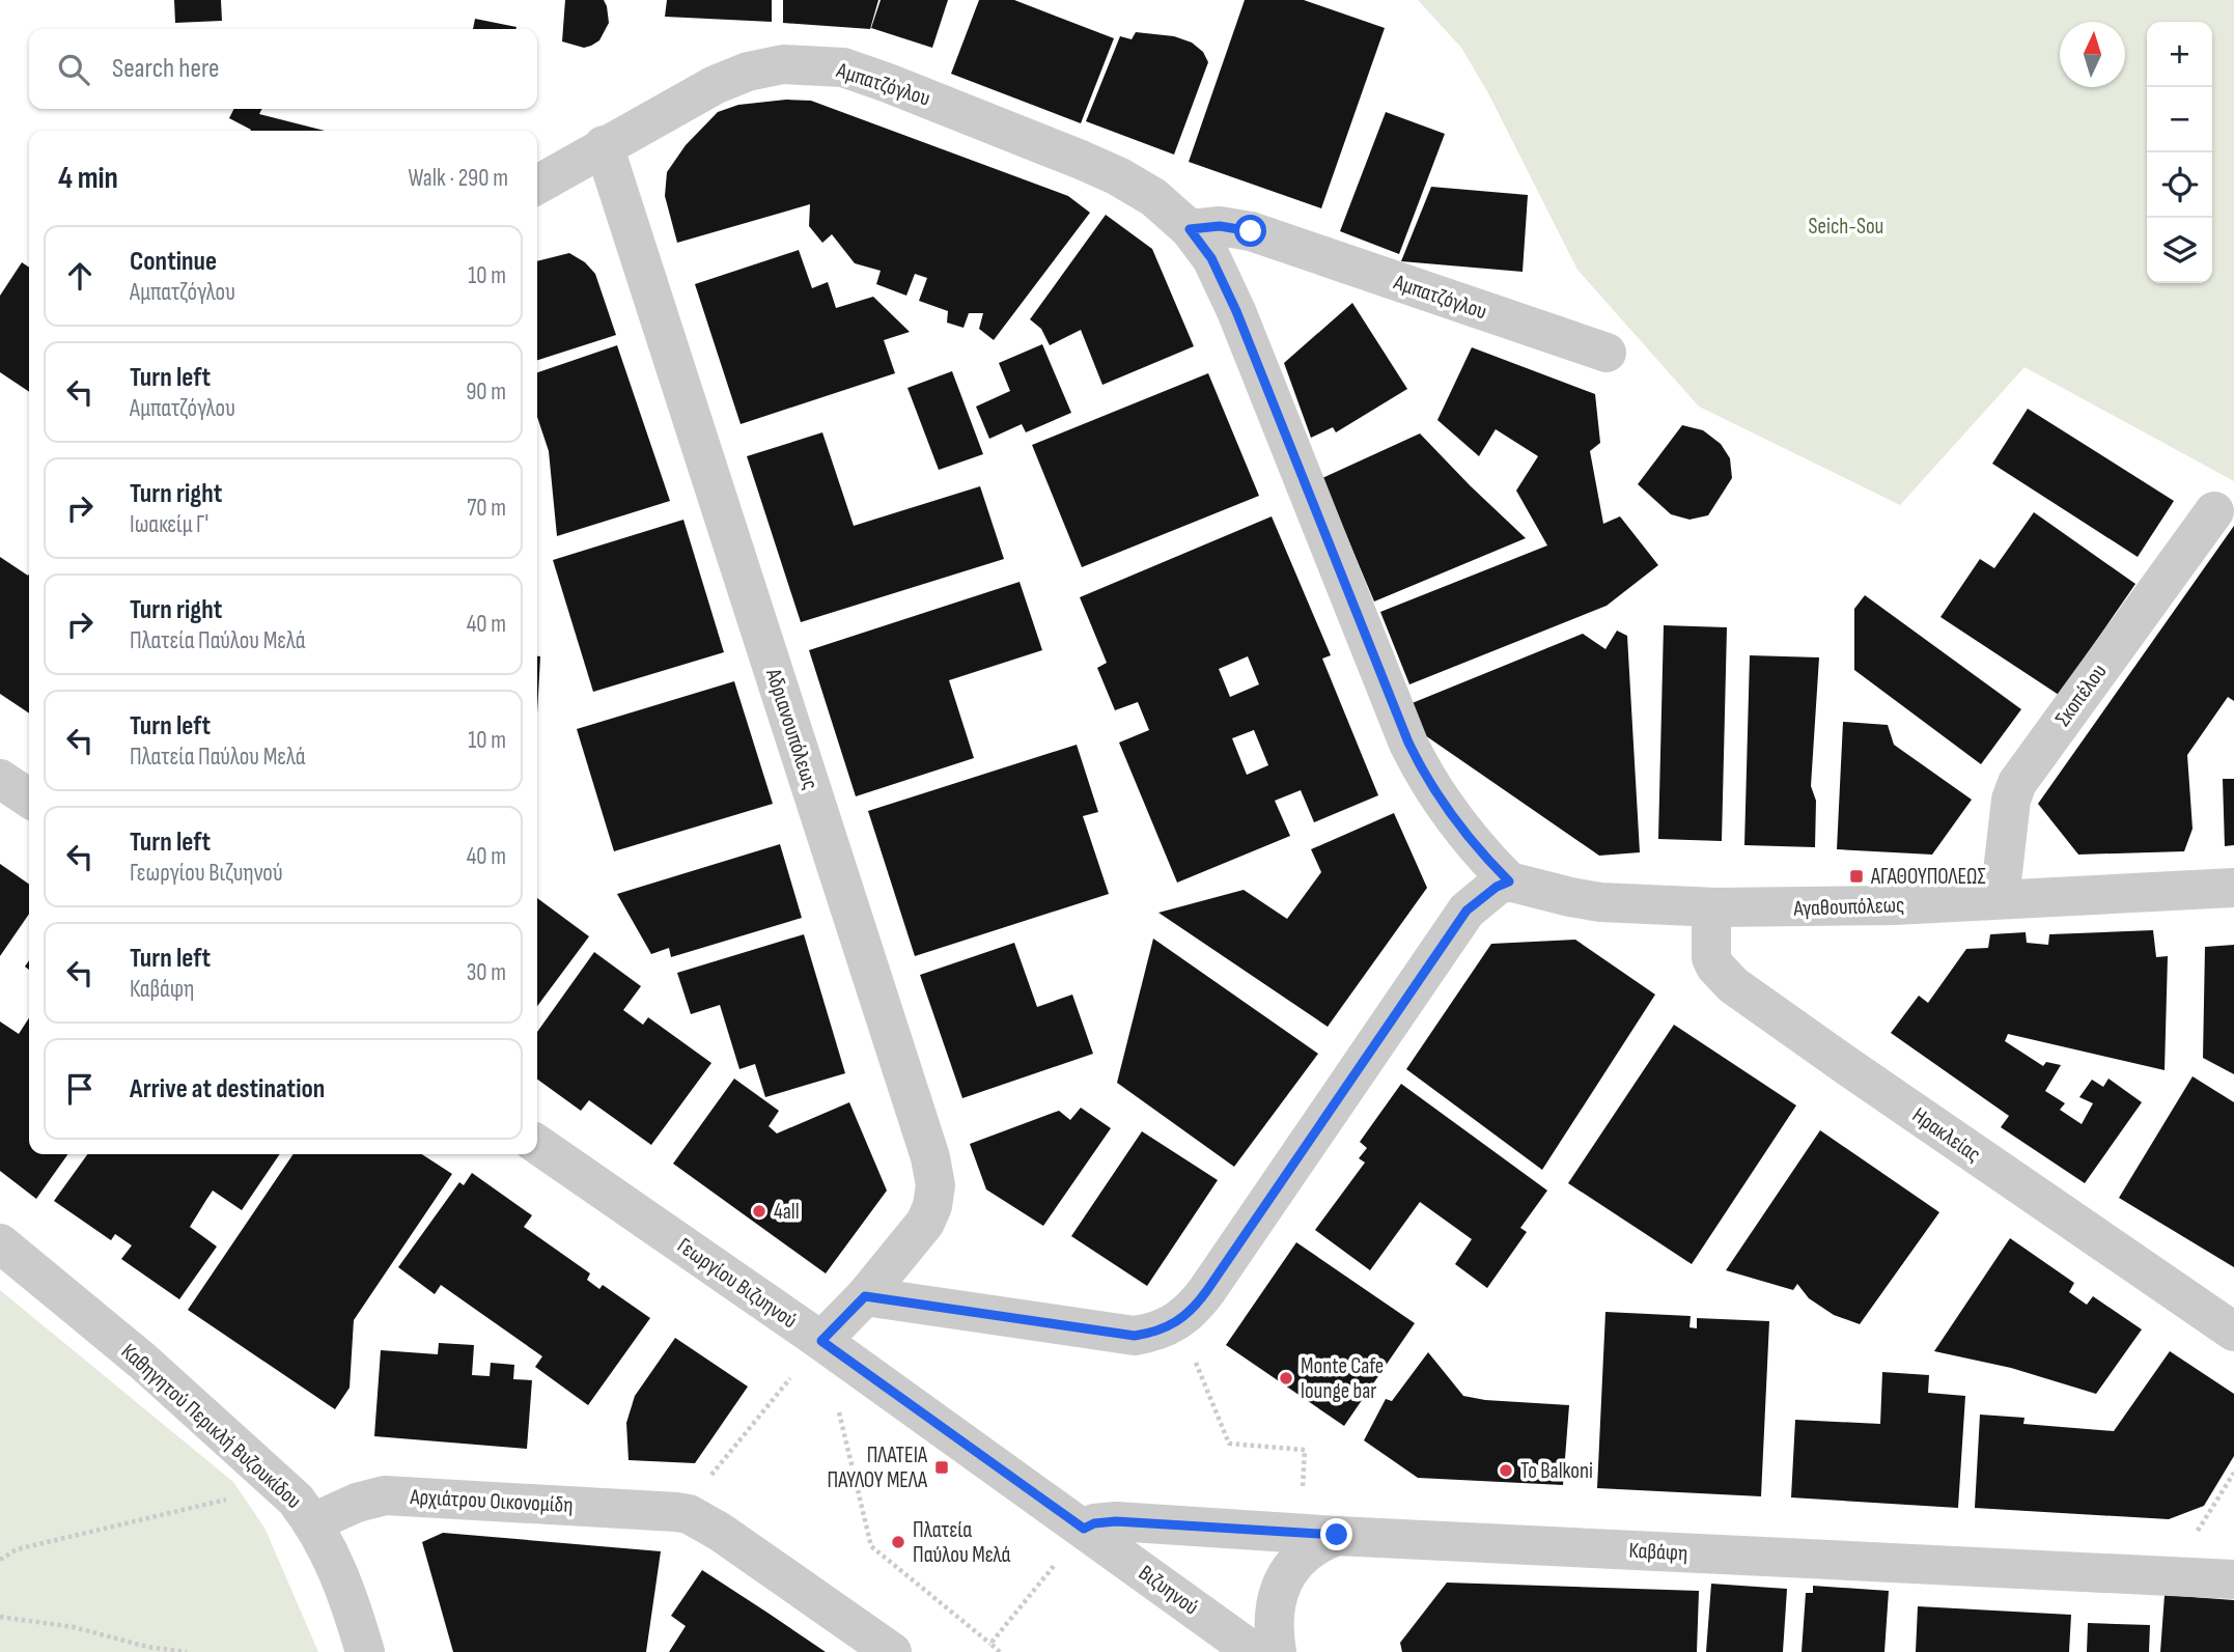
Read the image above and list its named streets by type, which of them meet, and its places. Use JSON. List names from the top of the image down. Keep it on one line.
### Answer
{"streets":{"street":["Αμπατζόγλου","Σκοπέλου","Αδριανουπόλεως","Αγαθουπόλεως","Ηρακλείας","Γεωργίου Βιζυηνού","Καθηγητού Περικλή Βυζουκίδου","Αρχιάτρου Οικονομίδη","Καβάφη","Βιζυηνού"]},"crossings":[["Αμπατζόγλου","Αδριανουπόλεως"],["Αμπατζόγλου","Αγαθουπόλεως"],["Σκοπέλου","Αγαθουπόλεως"],["Αγαθουπόλεως","Ηρακλείας"],["Γεωργίου Βιζυηνού","Καβάφη"],["Γεωργίου Βιζυηνού","Βιζυηνού"],["Καθηγητού Περικλή Βυζουκίδου","Αρχιάτρου Οικονομίδη"],["Καβάφη","Βιζυηνού"]],"parks":["Seich-Sou"],"places":{"transit":["ΑΓΑΘΟΥΠΟΛΕΩΣ","ΠΛΑΤΕΙΑ ΠΑΥΛΟΥ ΜΕΛΑ"],"other":["4all","Monte Cafe lounge bar","To Balkoni","Πλατεία Παύλου Μελά"]},"north":"top","page":{"map_buttons":["+","−"],"search":"Search here","heading":["4 min","Walk · 290 m"],"list":[["Continue","Αμπατζόγλου","10 m"],["Turn left","Αμπατζόγλου","90 m"],["Turn right","Ιωακείμ Γ'","70 m"],["Turn right","Πλατεία Παύλου Μελά","40 m"],["Turn left","Πλατεία Παύλου Μελά","10 m"],["Turn left","Γεωργίου Βιζυηνού","40 m"],["Turn left","Καβάφη","30 m"],"Arrive at destination"]}}
